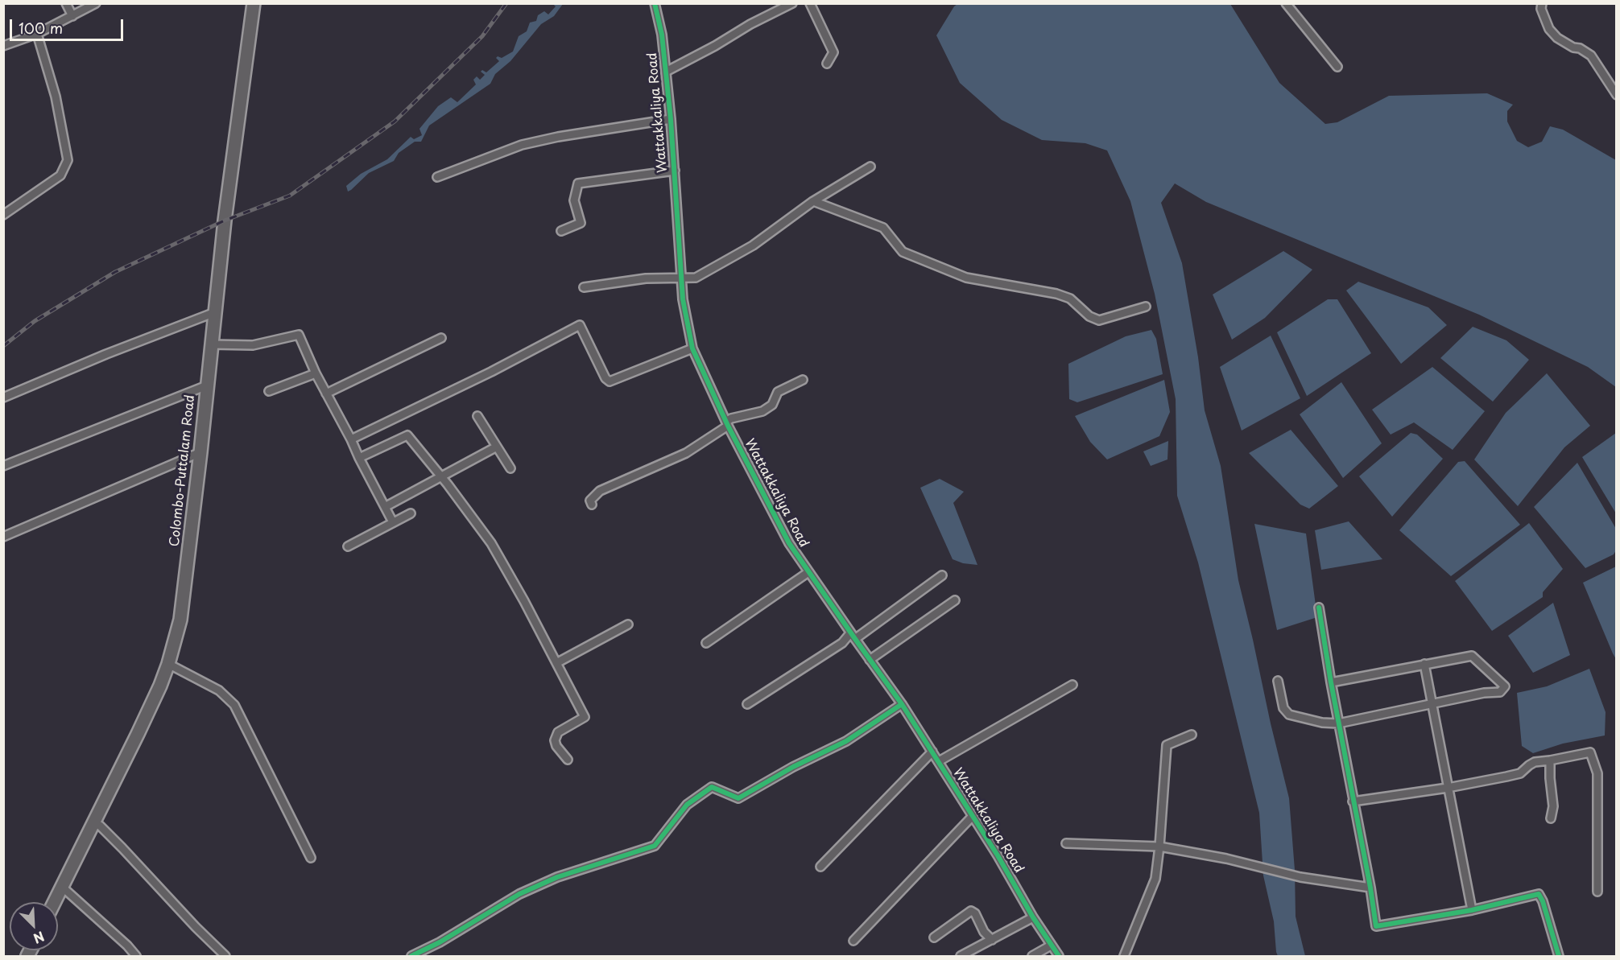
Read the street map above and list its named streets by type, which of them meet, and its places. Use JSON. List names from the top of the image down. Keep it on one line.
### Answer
{"streets":{"highway":["Colombo-Puttalam Road"],"street":["Wattakkaliya Road"]},"scale_bar":"100 m","north":"bottom right"}
